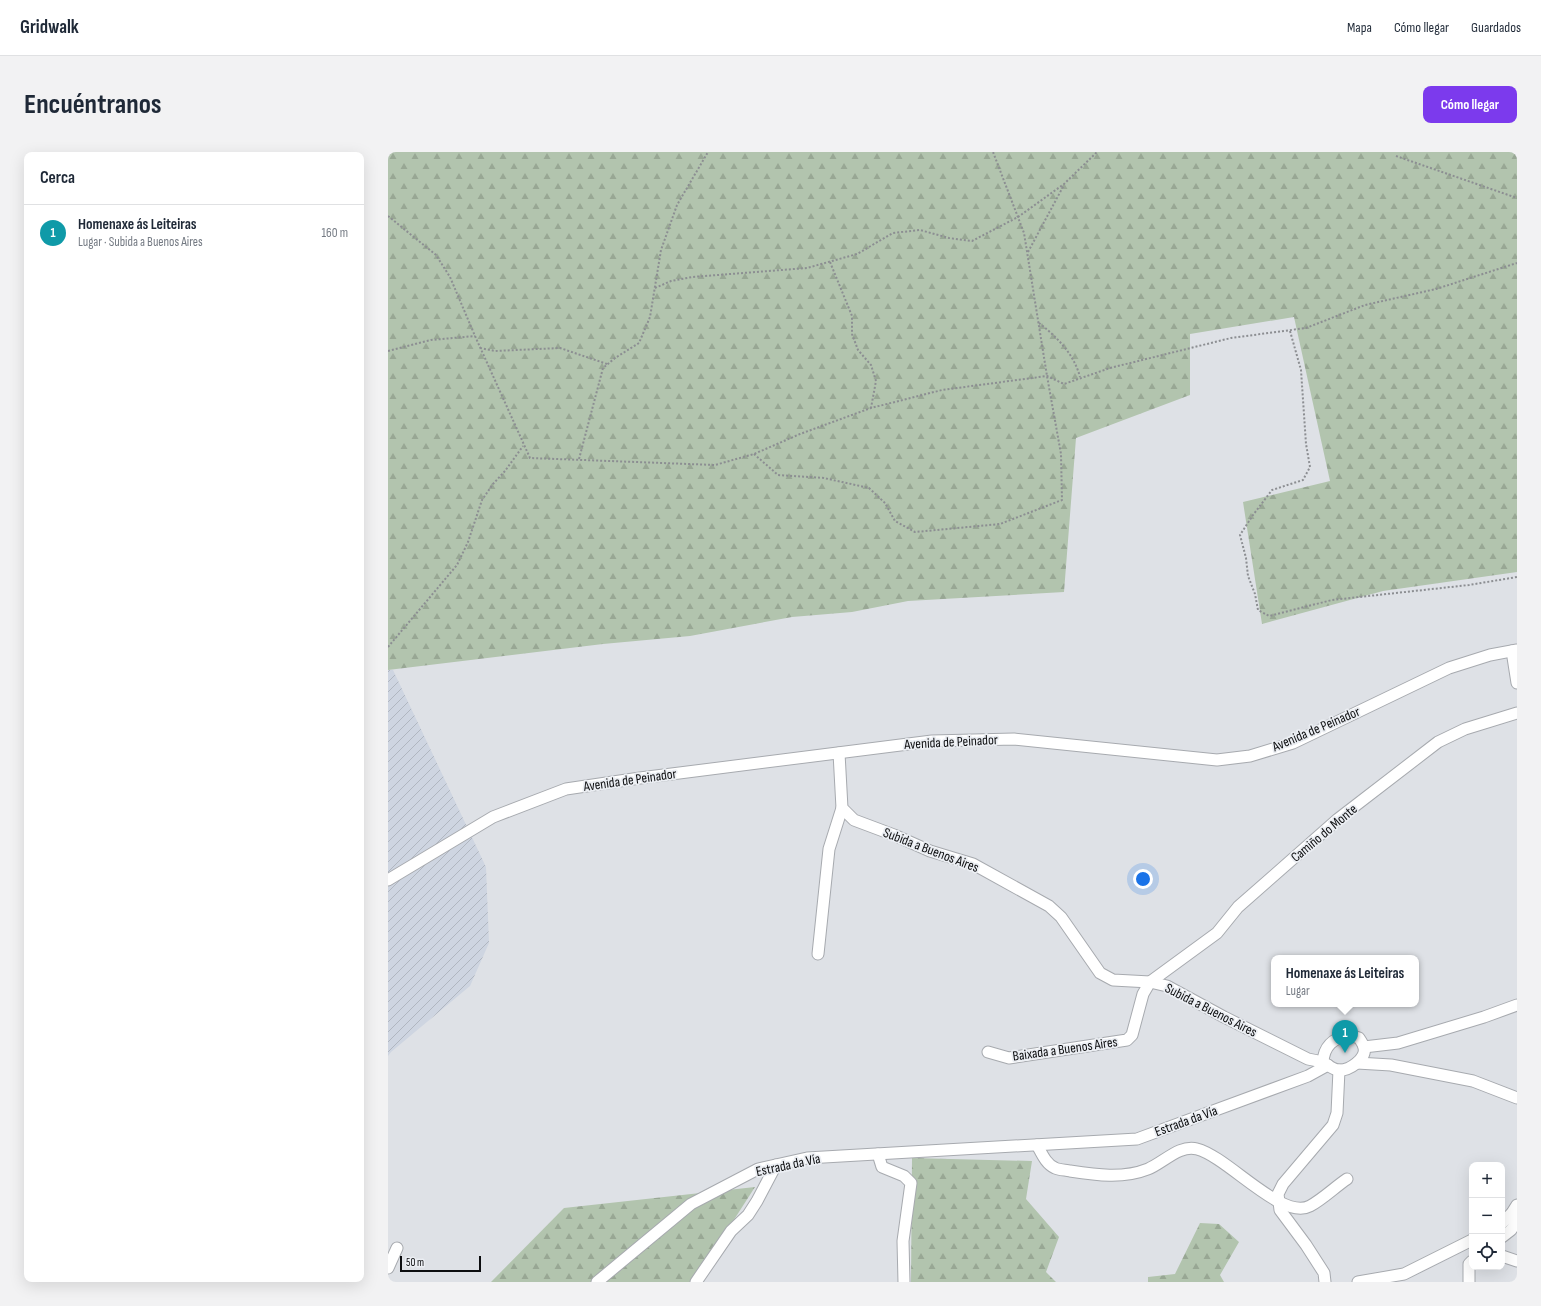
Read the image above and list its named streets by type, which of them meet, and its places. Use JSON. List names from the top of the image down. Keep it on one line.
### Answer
{"streets":{"street":["Avenida de Peinador","Camiño do Monte","Subida a Buenos Aires","Baixada a Buenos Aires","Estrada da Vía"]},"crossings":[["Camiño do Monte","Subida a Buenos Aires"],["Camiño do Monte","Baixada a Buenos Aires"],["Subida a Buenos Aires","Baixada a Buenos Aires"],["Subida a Buenos Aires","Estrada da Vía"]],"scale_bar":"50 m","page":{"header":"Gridwalk","nav":["Mapa","Cómo llegar","Guardados"],"buttons":"Cómo llegar","title":"Encuéntranos","heading":"Cerca","list":[{"mark":"1","name":"Homenaxe ás Leiteiras","note":"Lugar · Subida a Buenos Aires","value":"160 m"}],"popup":["Homenaxe ás Leiteiras","Lugar"],"pins":"1","map_buttons":["+","−"],"scale":"50 m"}}
